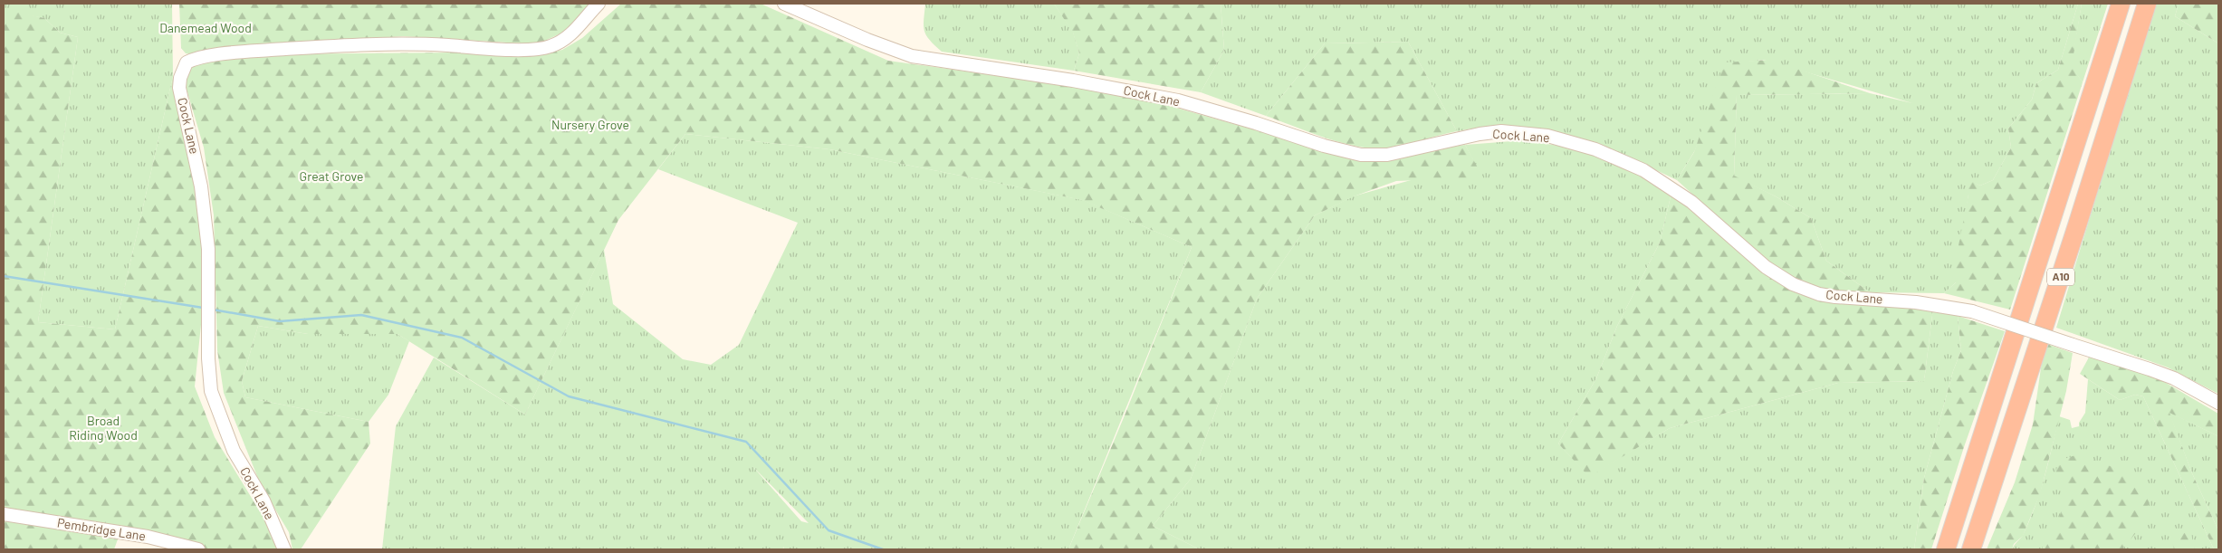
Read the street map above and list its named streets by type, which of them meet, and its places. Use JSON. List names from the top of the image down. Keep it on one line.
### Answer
{"streets":{"highway":["A10"],"street":["Cock Lane","Pembridge Lane"]},"parks":["Danemead Wood","Nursery Grove","Great Grove","Broad Riding Wood"]}
